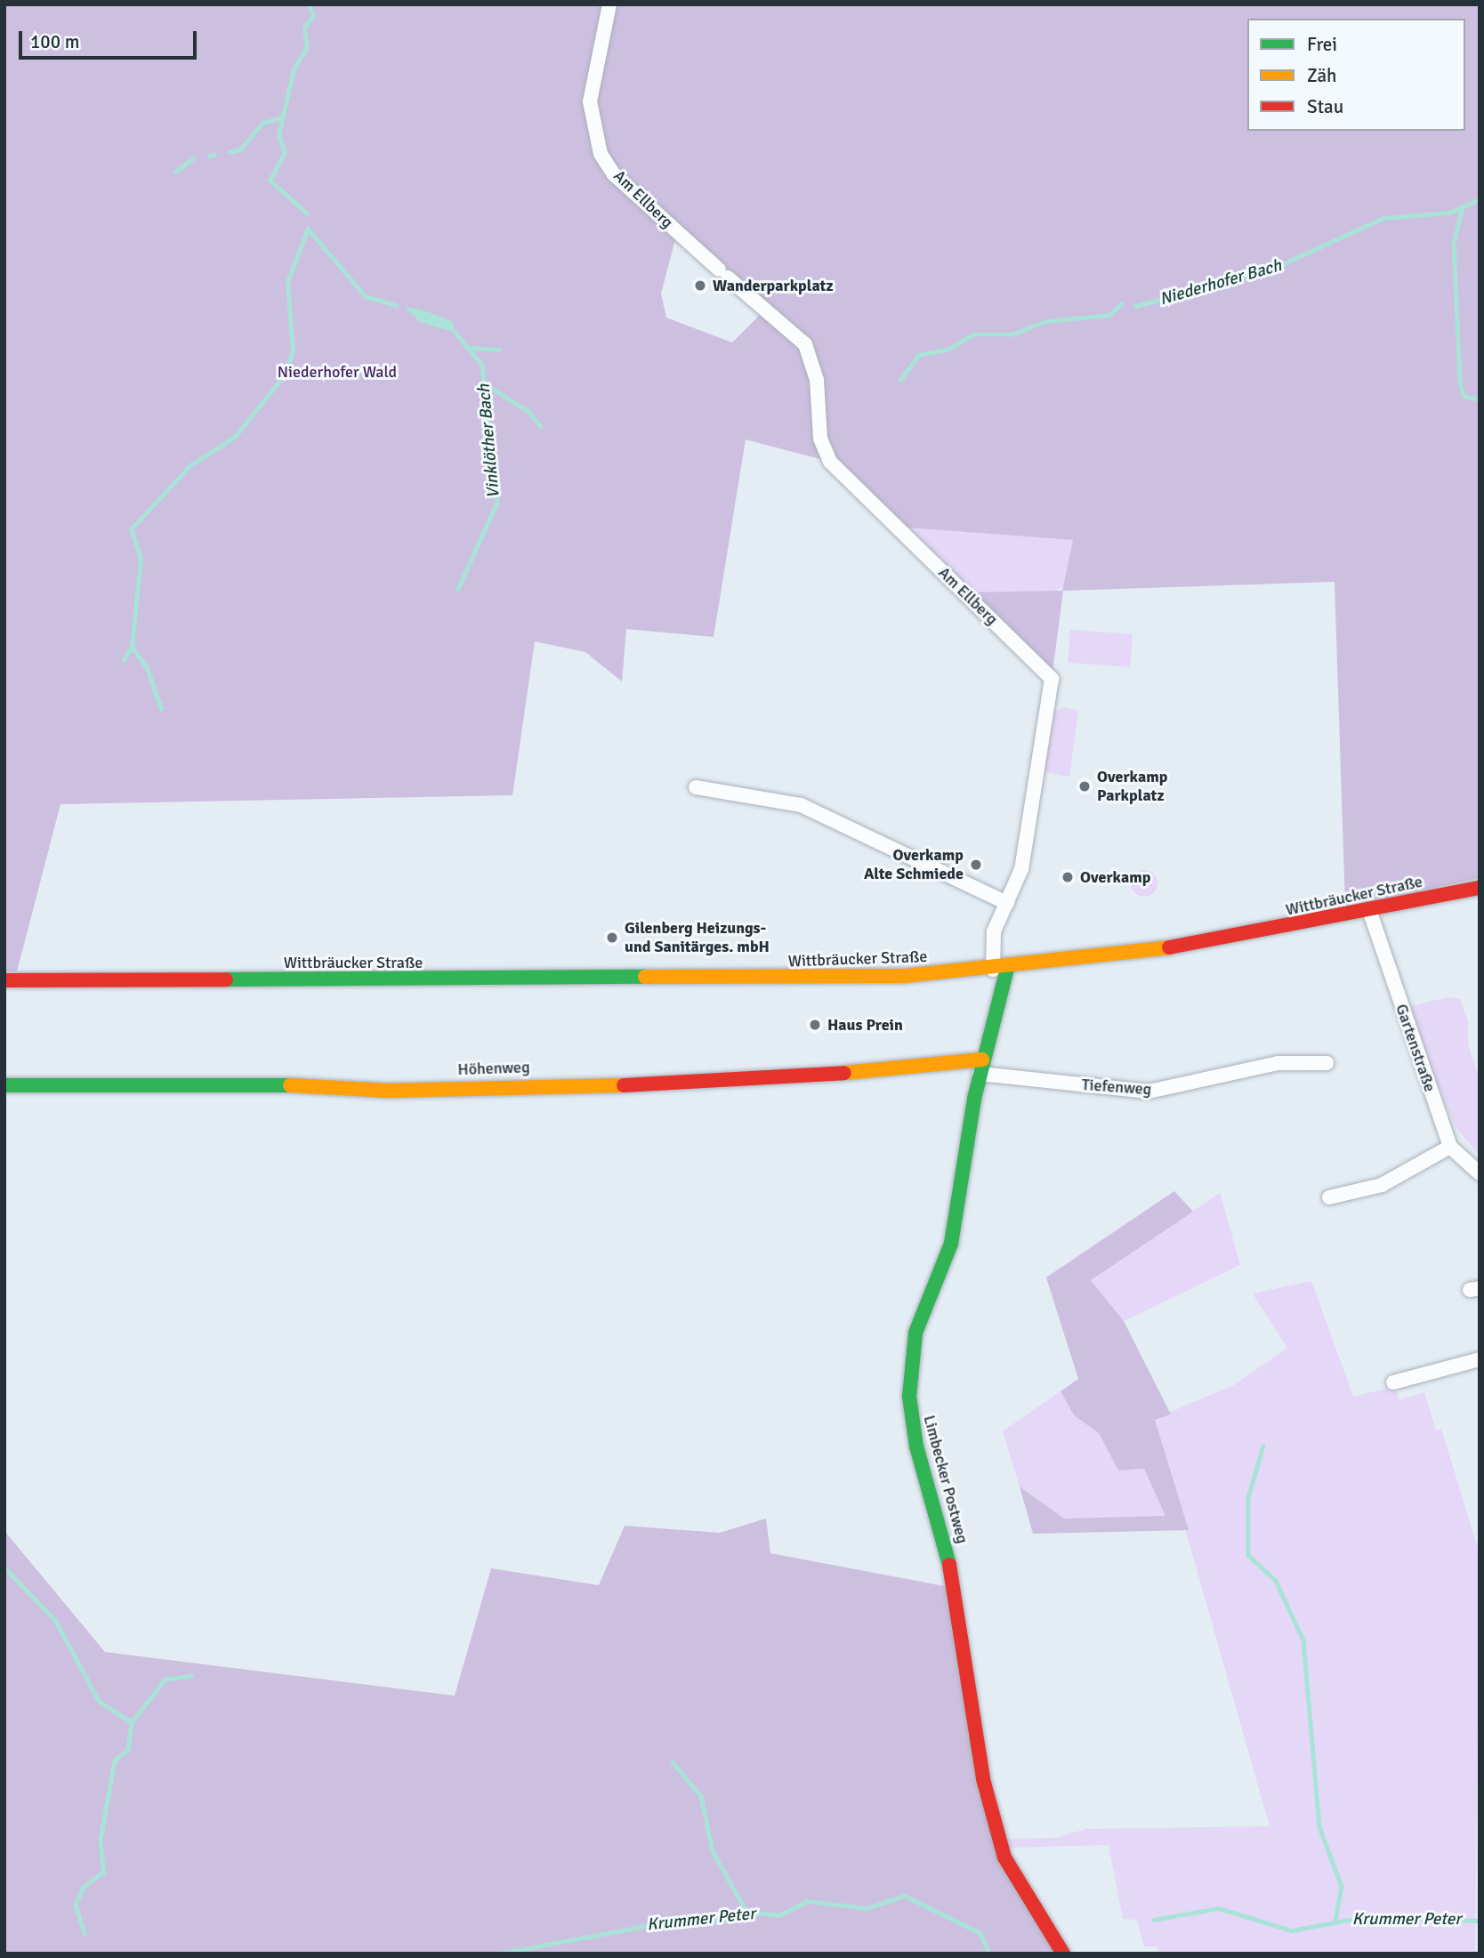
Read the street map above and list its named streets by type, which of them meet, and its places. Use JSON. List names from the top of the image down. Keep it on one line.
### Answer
{"streets":{"street":["Am Ellberg","Wittbräucker Straße","Gartenstraße","Höhenweg","Tiefenweg","Limbecker Postweg"]},"crossings":[["Am Ellberg","Wittbräucker Straße"],["Am Ellberg","Limbecker Postweg"],["Wittbräucker Straße","Gartenstraße"],["Wittbräucker Straße","Limbecker Postweg"],["Höhenweg","Tiefenweg"],["Höhenweg","Limbecker Postweg"],["Tiefenweg","Limbecker Postweg"]],"water":["Niederhofer Bach","Vinklöther Bach","Krummer Peter"],"parks":["Niederhofer Wald"],"places":["Wanderparkplatz","Overkamp Parkplatz","Overkamp Alte Schmiede","Overkamp","Gilenberg Heizungs- und Sanitärges. mbH","Haus Prein"],"legend":["Frei","Zäh","Stau"],"scale_bar":"100 m"}
